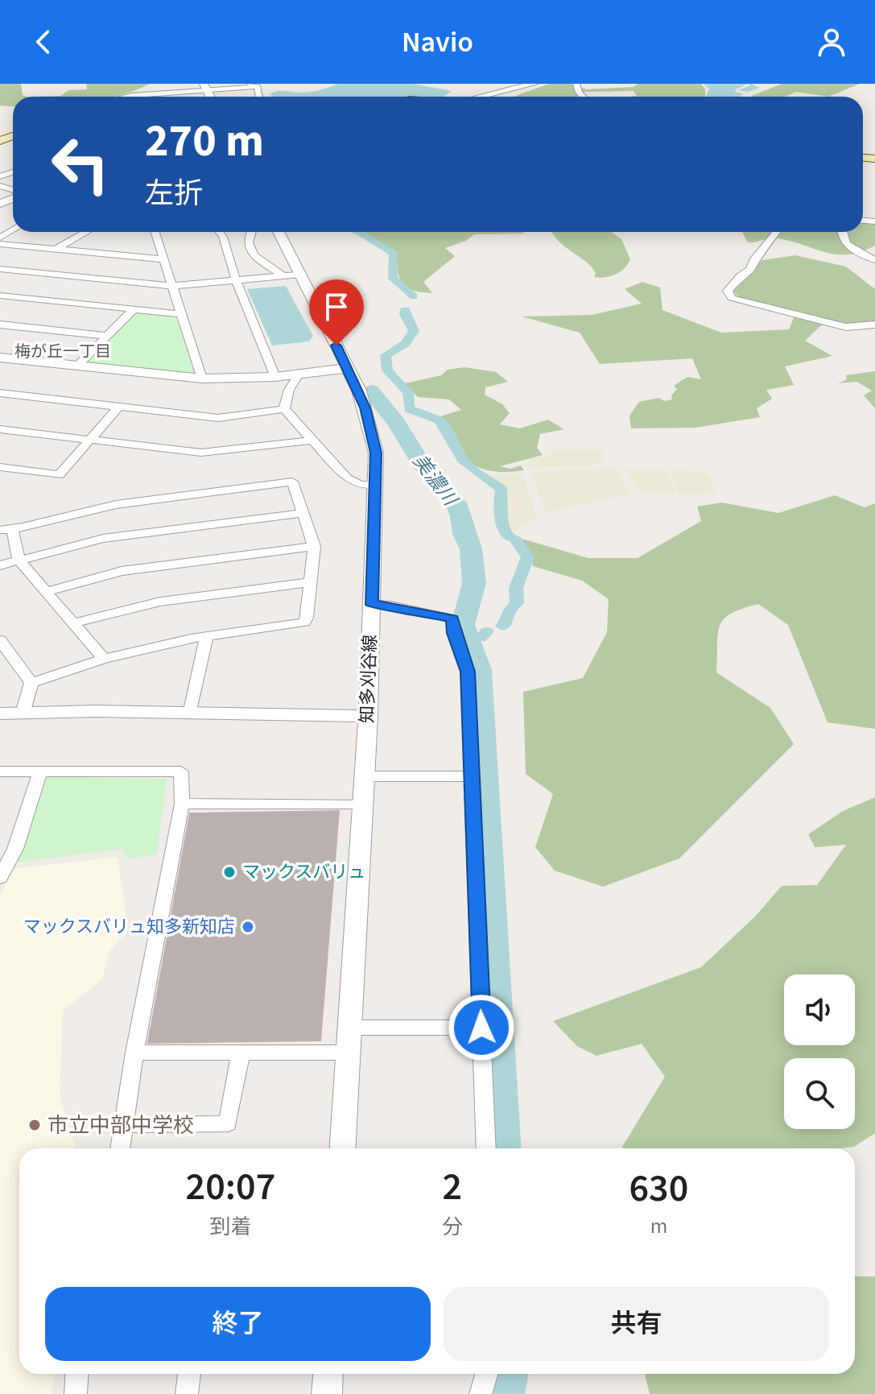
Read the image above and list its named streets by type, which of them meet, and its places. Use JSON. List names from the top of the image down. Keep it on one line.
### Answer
{"streets":{"street":["知多刈谷線"]},"districts":["梅が丘一丁目"],"water":["美濃川"],"places":["マックスバリュ","マックスバリュ知多新知店","市立中部中学校"],"page":{"header":"Navio","turn":["270 m","左折"],"eta":["20:07","到着","2","分","630","m"],"buttons":["終了","共有"]}}
